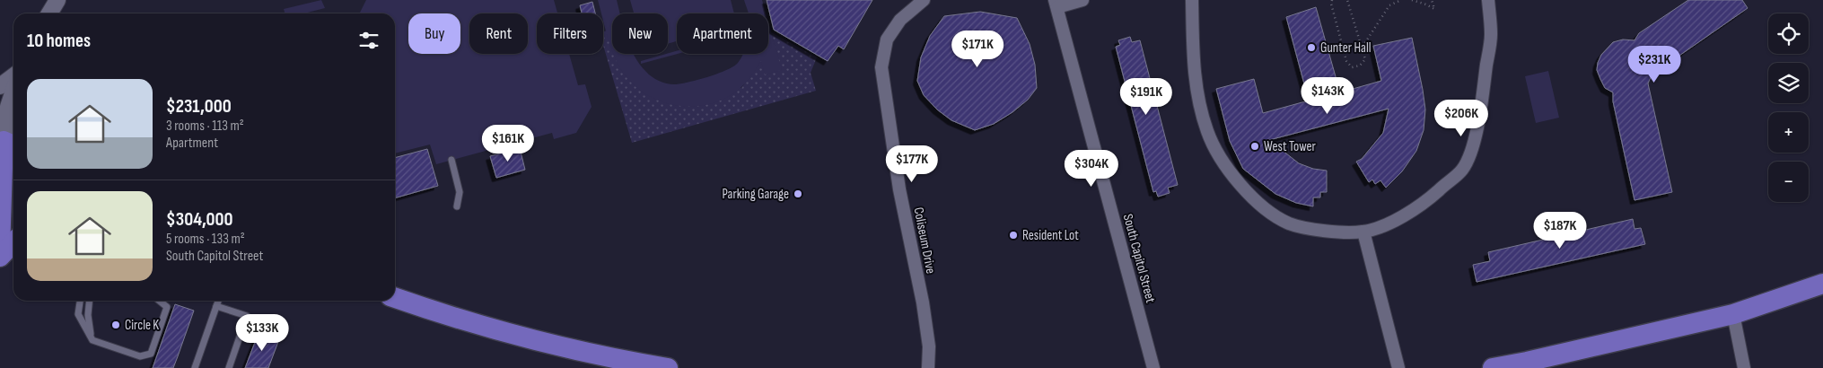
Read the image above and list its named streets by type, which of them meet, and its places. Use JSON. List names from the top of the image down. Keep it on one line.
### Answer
{"streets":{"street":["Coliseum Drive","South Capitol Street"]},"places":["Gunter Hall","West Tower","Parking Garage","Resident Lot","Circle K"],"page":{"map_buttons":["+","−"],"chip":["Buy","Rent","Filters","New","Apartment"],"heading":"10 homes","price":["$171K","$231K","$143K","$191K","$206K","$161K","$177K","$304K","$187K","$133K"],"list":[{"name":"$231,000","note":"3 rooms · 113 m² · Apartment"},{"name":"$304,000","note":"5 rooms · 133 m² · South Capitol Street"}]}}
